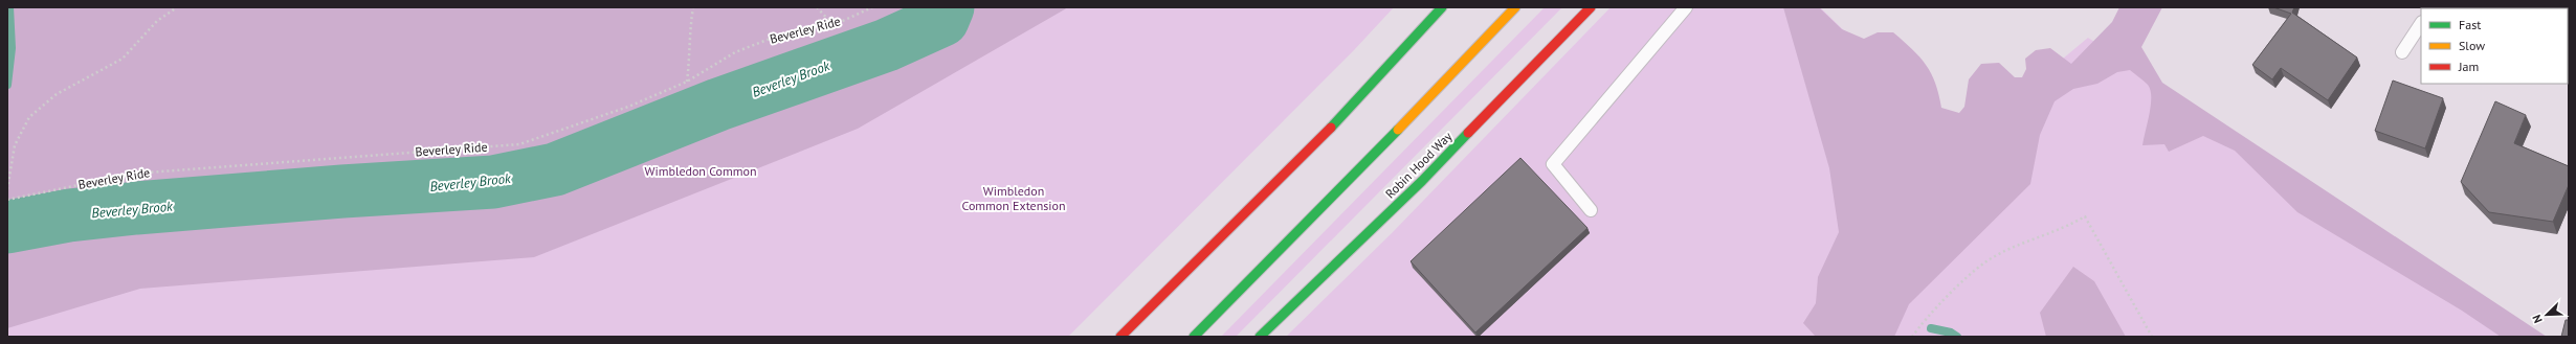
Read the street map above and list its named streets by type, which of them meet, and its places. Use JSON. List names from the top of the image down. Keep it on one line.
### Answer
{"streets":{"main road":["Robin Hood Way"],"path":["Beverley Ride"]},"water":["Beverley Brook"],"parks":["Wimbledon Common","Wimbledon Common Extension"],"legend":["Fast","Slow","Jam"],"north":"bottom left"}
